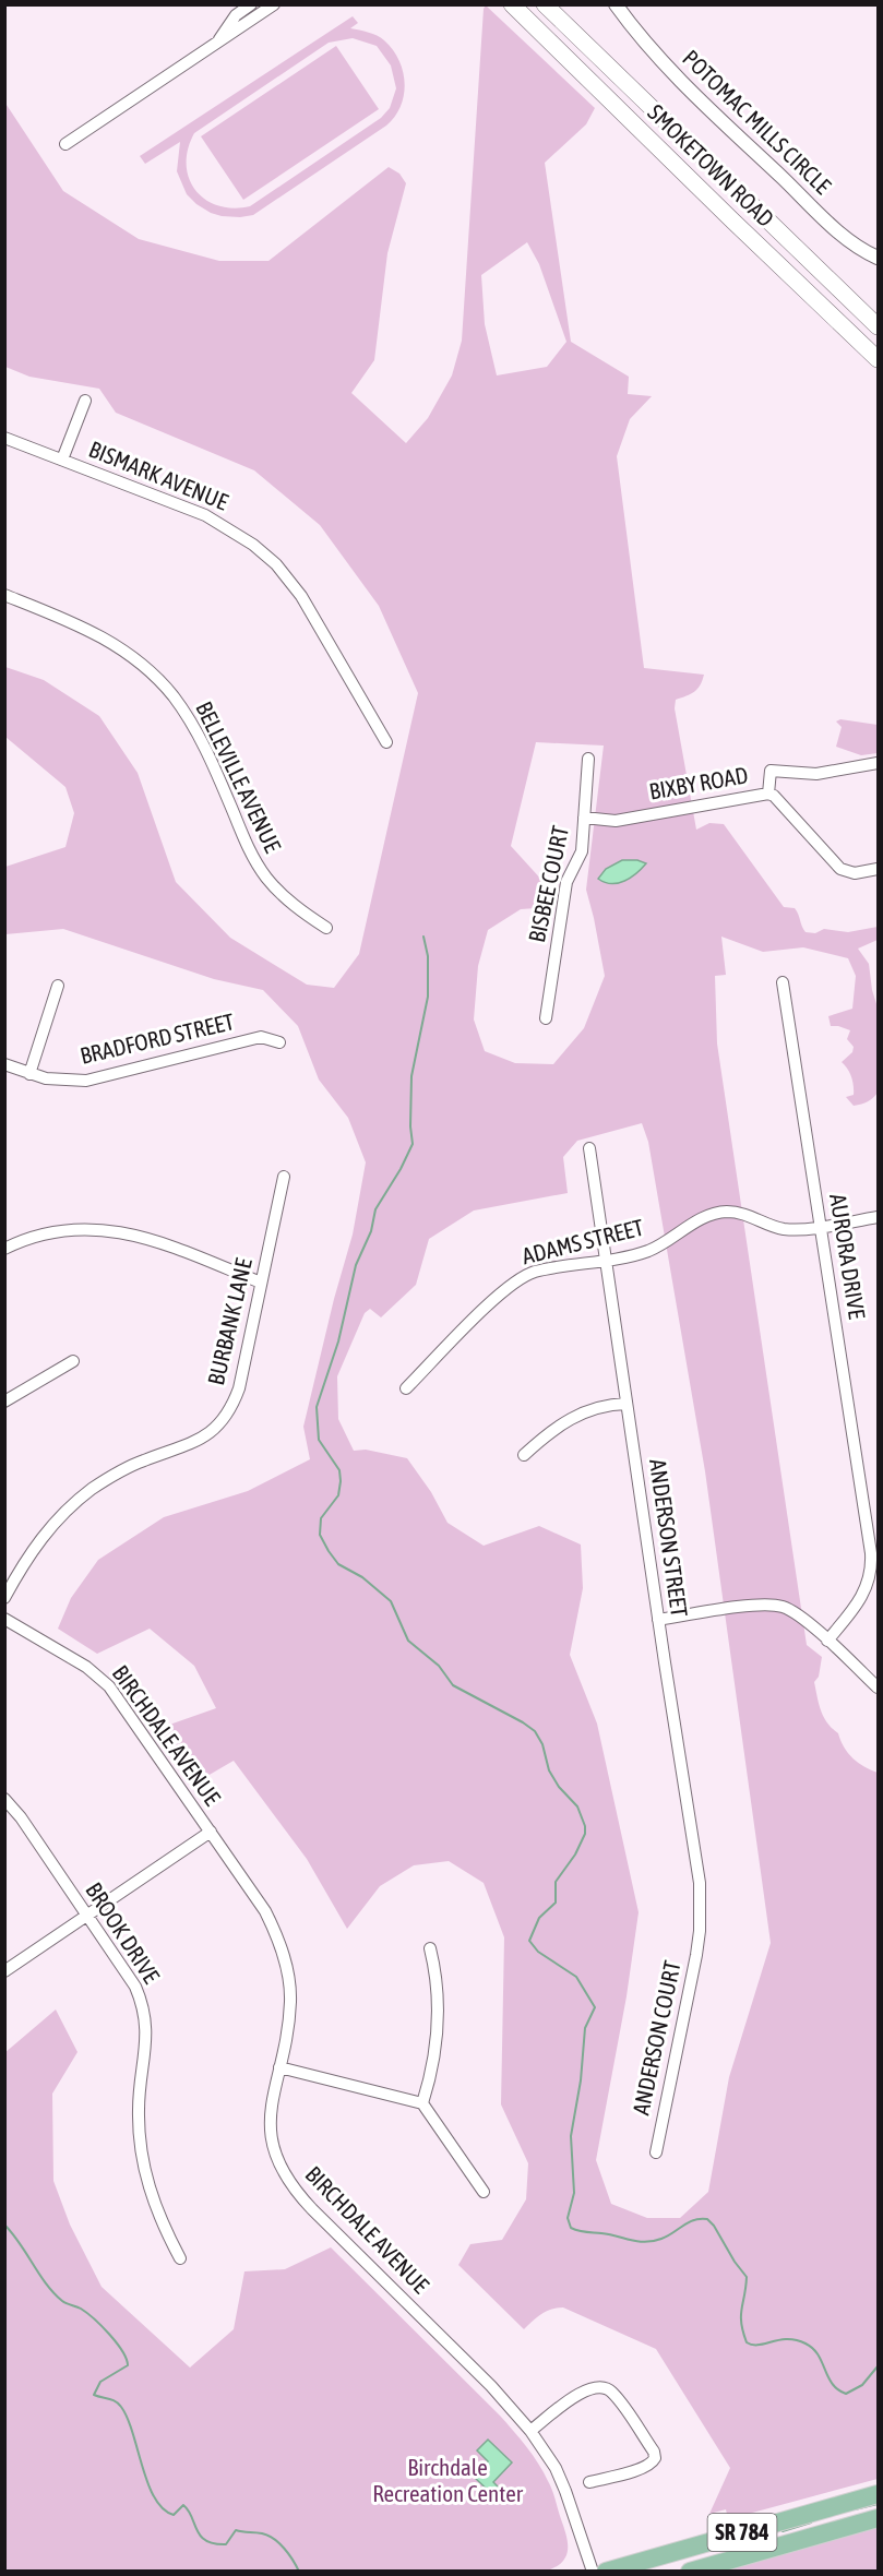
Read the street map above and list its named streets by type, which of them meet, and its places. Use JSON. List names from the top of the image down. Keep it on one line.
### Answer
{"streets":{"main road":["SMOKETOWN ROAD","SR 784"],"street":["POTOMAC MILLS CIRCLE","BISMARK AVENUE","BELLEVILLE AVENUE","BIXBY ROAD","BISBEE COURT","BRADFORD STREET","ADAMS STREET","AURORA DRIVE","BURBANK LANE","ANDERSON STREET","BIRCHDALE AVENUE","BROOK DRIVE","ANDERSON COURT"]},"crossings":[["BIXBY ROAD","BISBEE COURT"],["ADAMS STREET","AURORA DRIVE"],["ADAMS STREET","ANDERSON STREET"],["ANDERSON STREET","ANDERSON COURT"]],"parks":["Birchdale Recreation Center"]}
